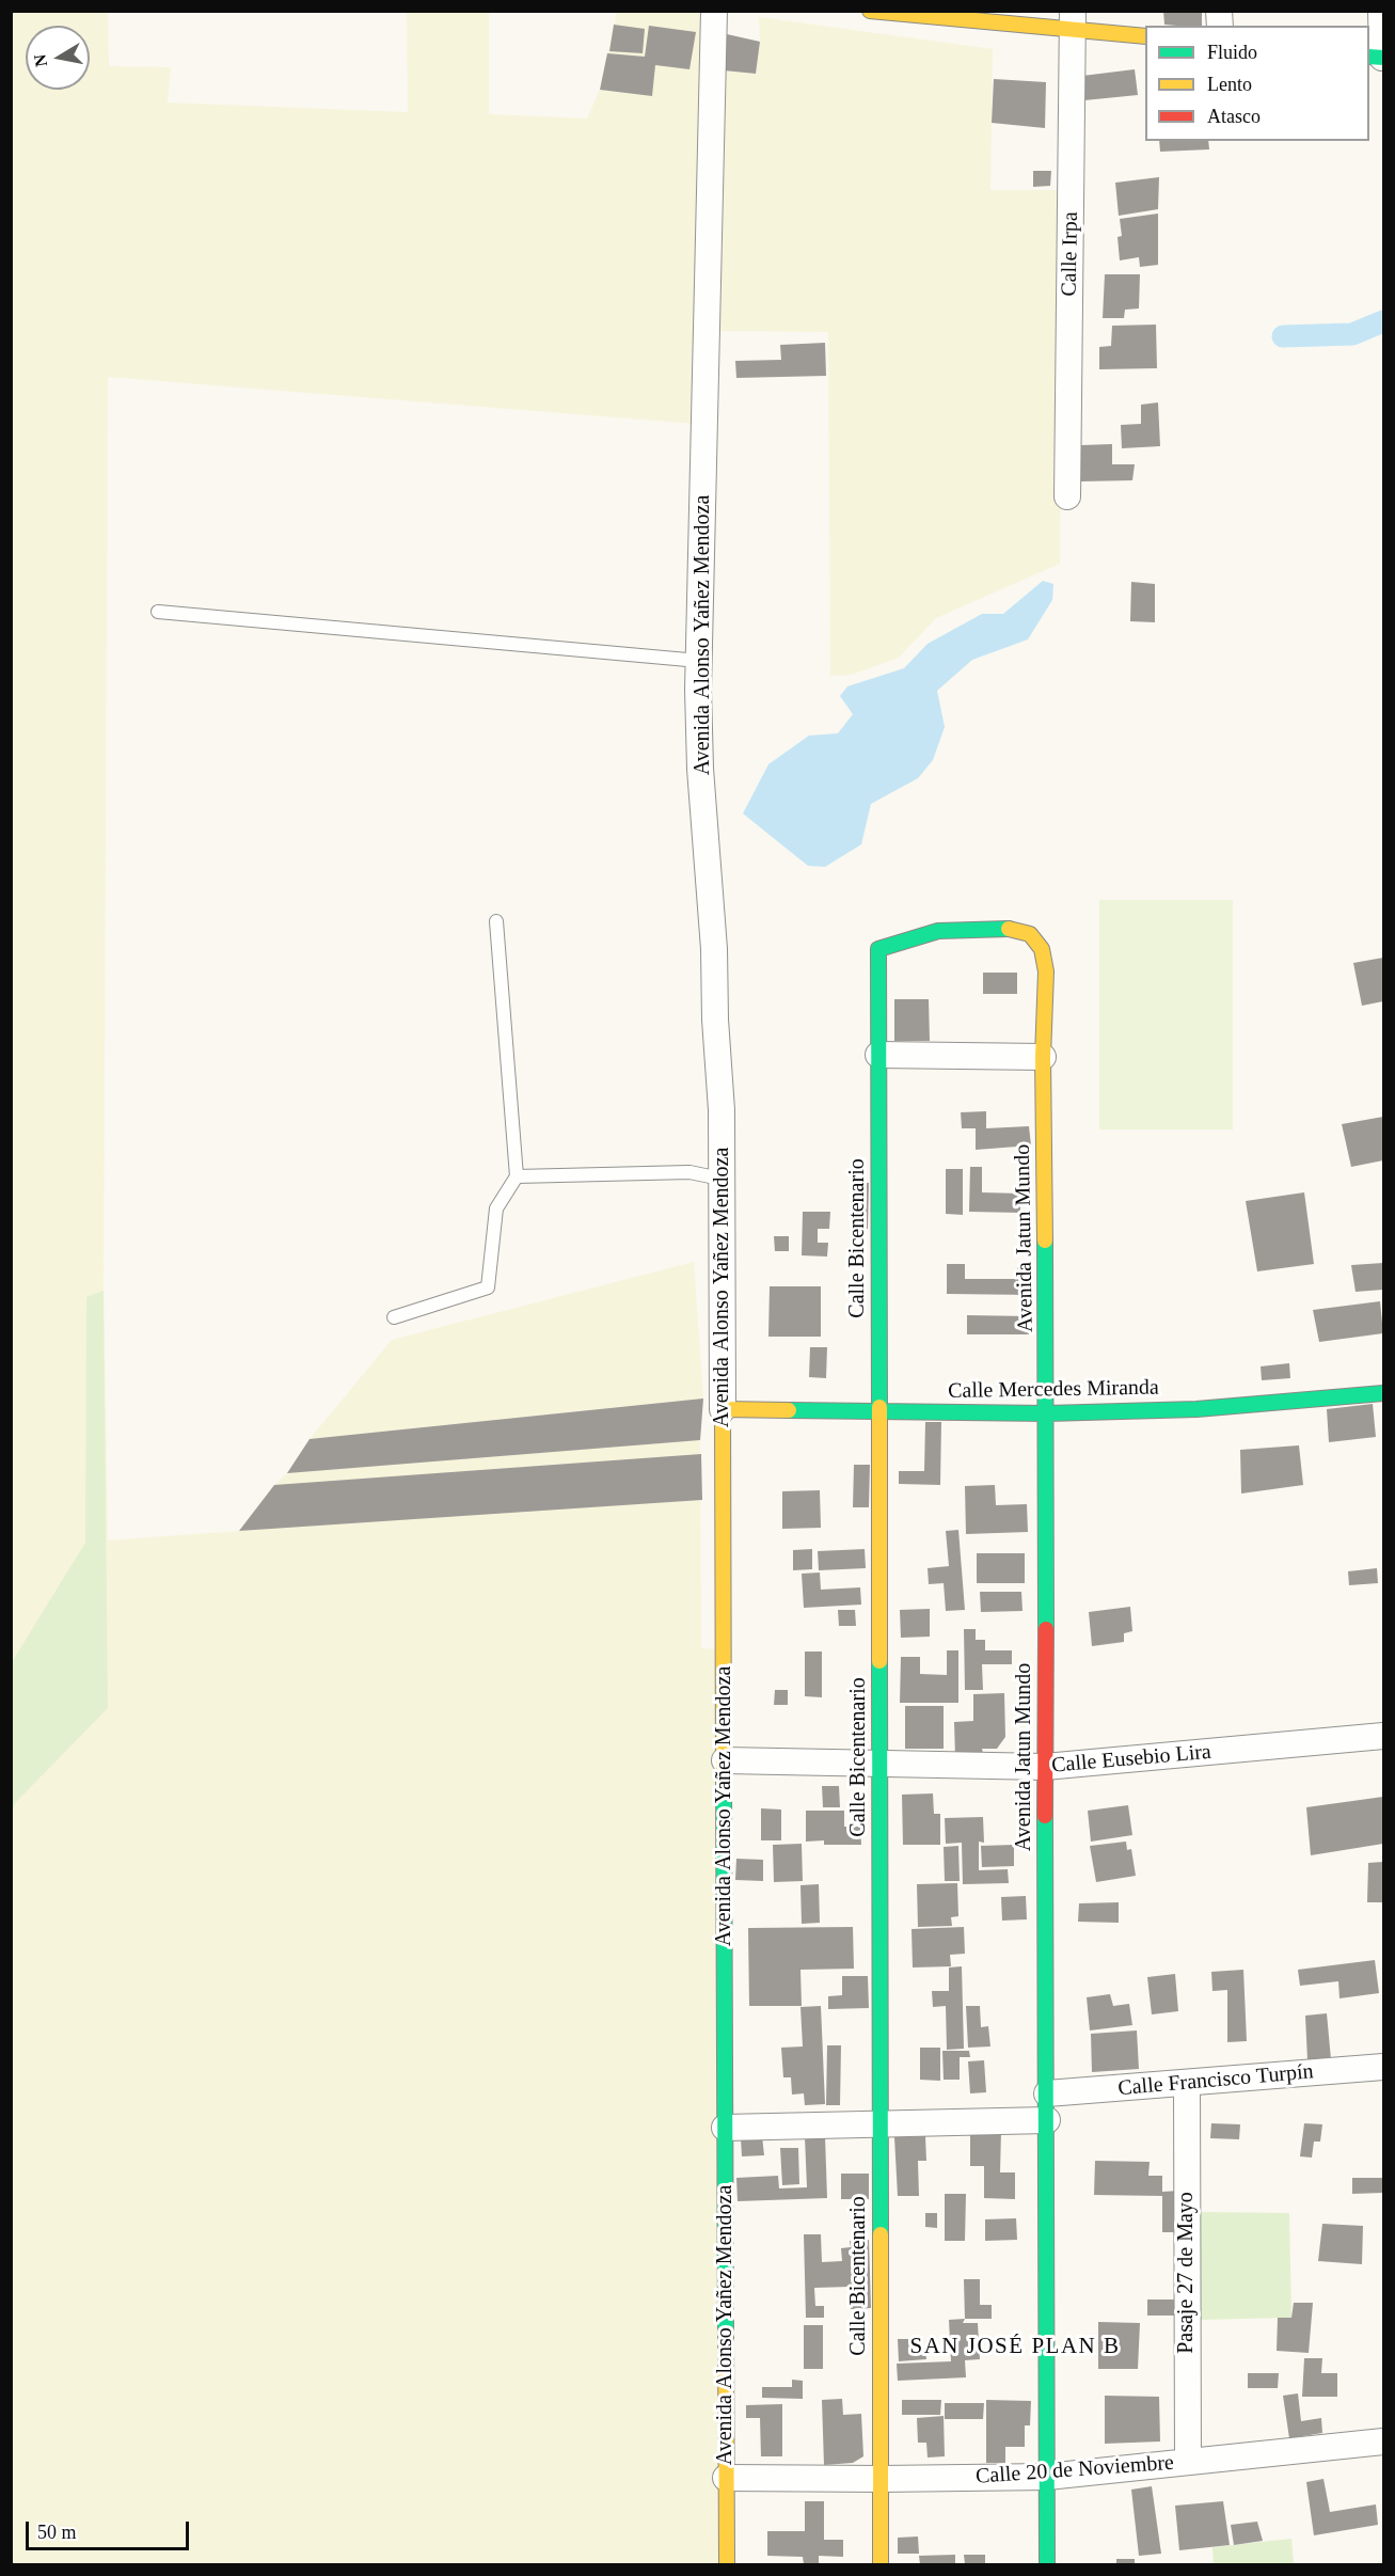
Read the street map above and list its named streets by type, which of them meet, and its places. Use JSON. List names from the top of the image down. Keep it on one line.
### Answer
{"streets":{"street":["Calle Irpa","Avenida Alonso Yañez Mendoza","Calle Bicentenario","Avenida Jatun Mundo","Calle Mercedes Miranda","Calle Eusebio Lira","Calle Francisco Turpín","Pasaje 27 de Mayo","Calle 20 de Noviembre"]},"crossings":[["Avenida Alonso Yañez Mendoza","Calle Mercedes Miranda"],["Avenida Alonso Yañez Mendoza","Calle Eusebio Lira"],["Avenida Alonso Yañez Mendoza","Calle 20 de Noviembre"],["Calle Bicentenario","Avenida Jatun Mundo"],["Calle Bicentenario","Calle Mercedes Miranda"],["Calle Bicentenario","Calle Eusebio Lira"],["Calle Bicentenario","Calle 20 de Noviembre"],["Avenida Jatun Mundo","Calle Mercedes Miranda"],["Avenida Jatun Mundo","Calle Eusebio Lira"],["Avenida Jatun Mundo","Calle Francisco Turpín"],["Avenida Jatun Mundo","Calle 20 de Noviembre"],["Calle Francisco Turpín","Pasaje 27 de Mayo"],["Pasaje 27 de Mayo","Calle 20 de Noviembre"]],"districts":["SAN JOSÉ PLAN B"],"legend":["Fluido","Lento","Atasco"],"scale_bar":"50 m","north":"left"}
